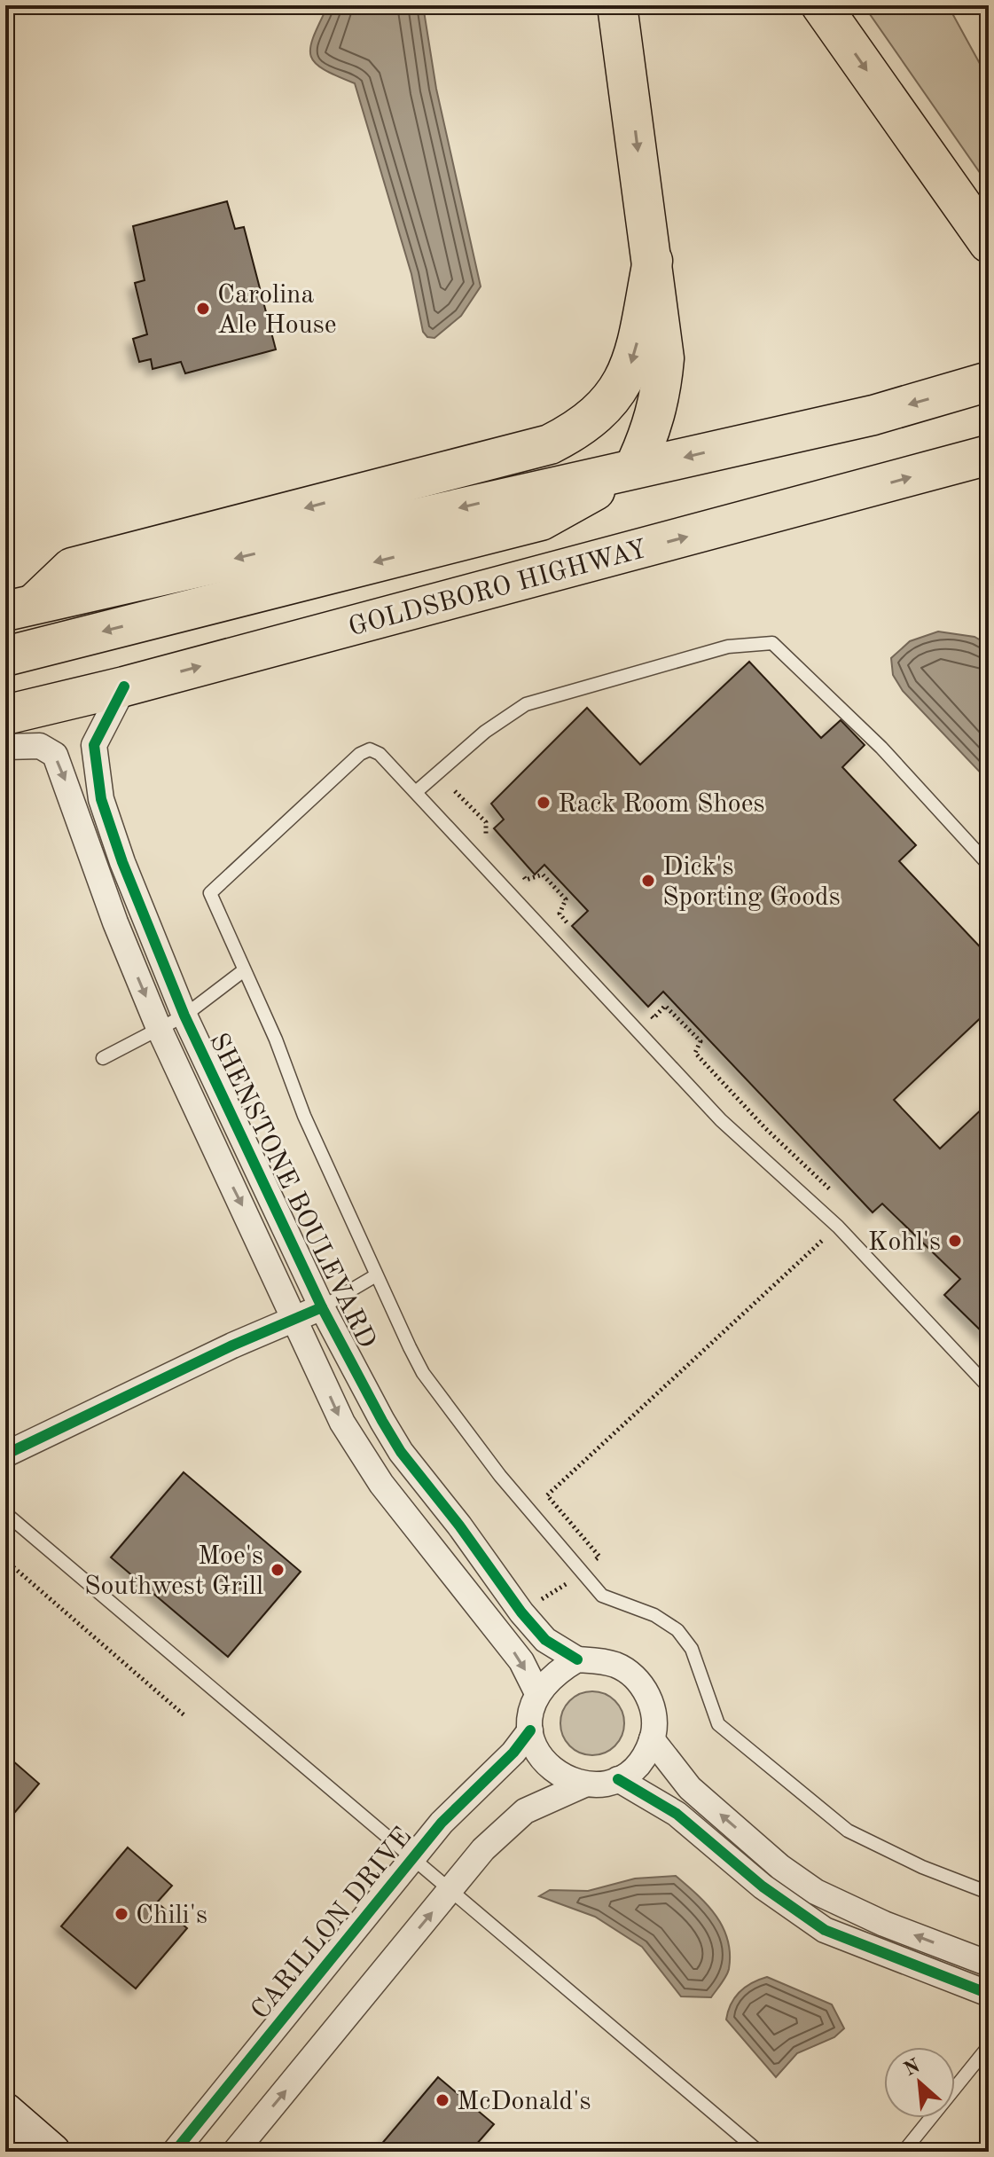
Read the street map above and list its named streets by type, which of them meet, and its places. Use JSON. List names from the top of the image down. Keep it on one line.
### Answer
{"streets":{"main road":["GOLDSBORO HIGHWAY"],"street":["SHENSTONE BOULEVARD","CARILLON DRIVE"]},"crossings":[["GOLDSBORO HIGHWAY","SHENSTONE BOULEVARD"],["SHENSTONE BOULEVARD","CARILLON DRIVE"]],"places":["Carolina Ale House","Rack Room Shoes","Dick's Sporting Goods","Kohl's","Moe's Southwest Grill","Chili's","McDonald's"],"north":"top left"}
